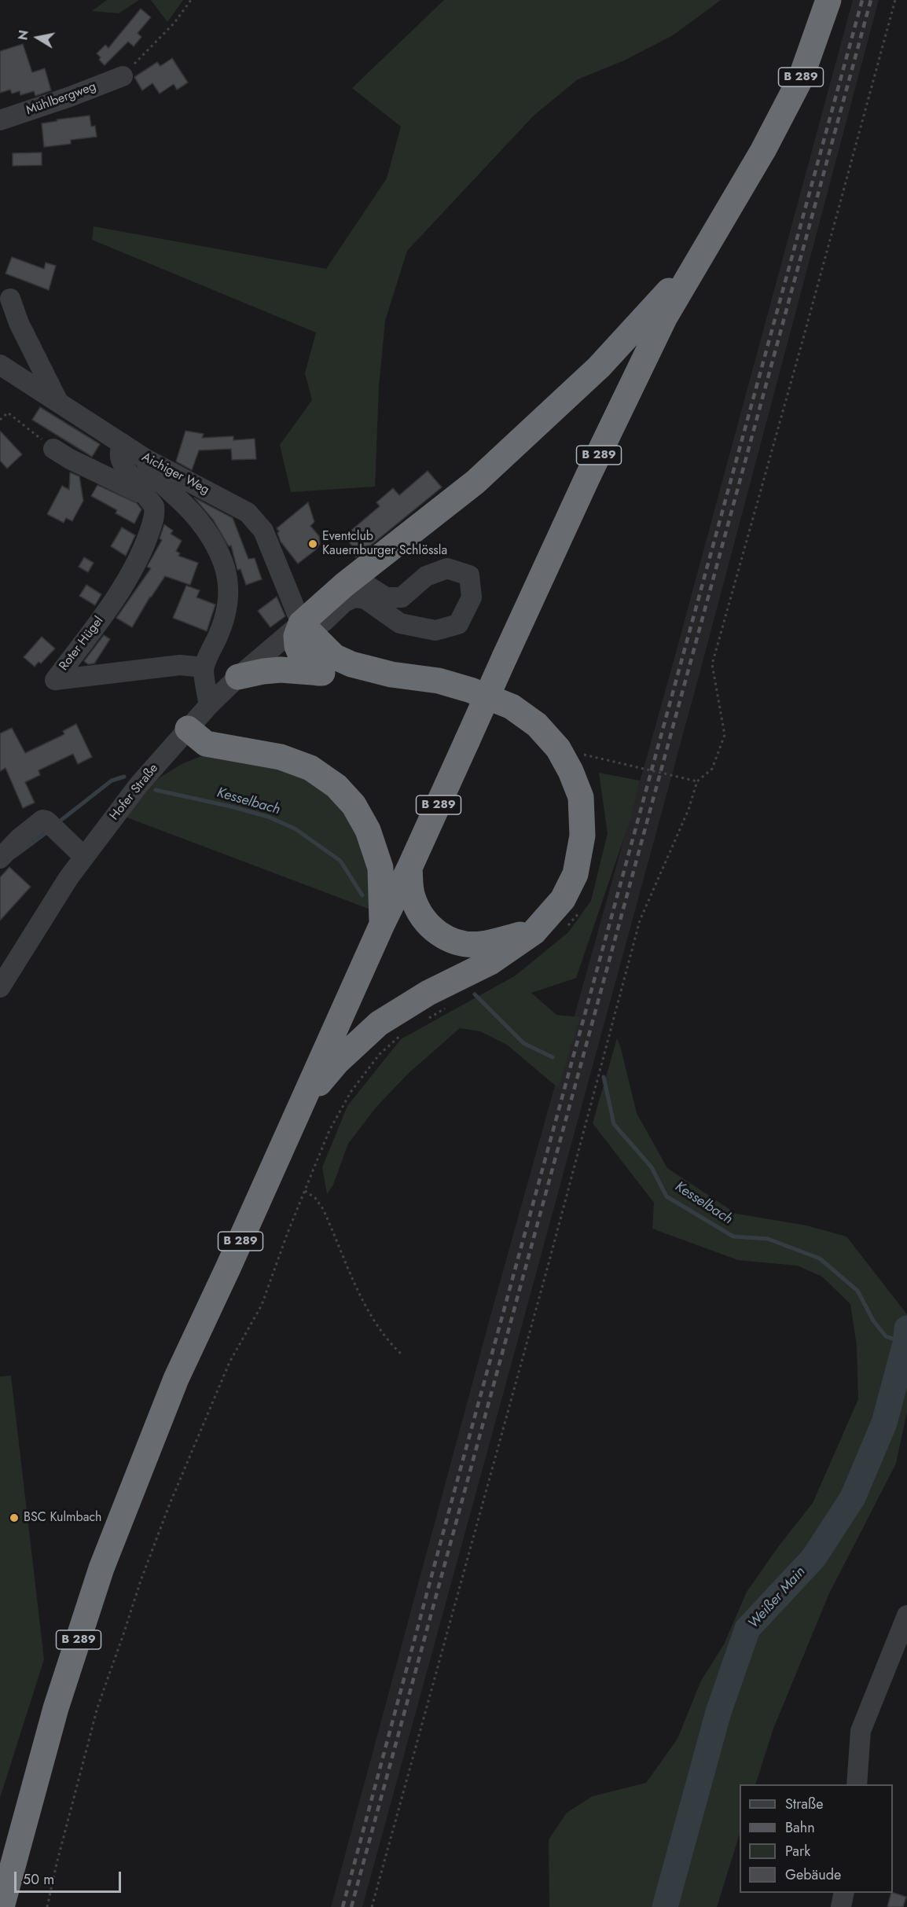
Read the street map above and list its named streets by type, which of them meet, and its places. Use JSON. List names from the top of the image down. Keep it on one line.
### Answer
{"streets":{"highway":["B 289"],"street":["Mühlbergweg","Aichiger Weg","Roter Hügel","Hofer Straße"]},"crossings":[["Aichiger Weg","Roter Hügel"],["Aichiger Weg","Hofer Straße"]],"water":["Kesselbach","Weißer Main"],"places":["Eventclub Kauernburger Schlössla","BSC Kulmbach"],"legend":["Straße","Bahn","Park","Gebäude"],"scale_bar":"50 m","north":"left"}
